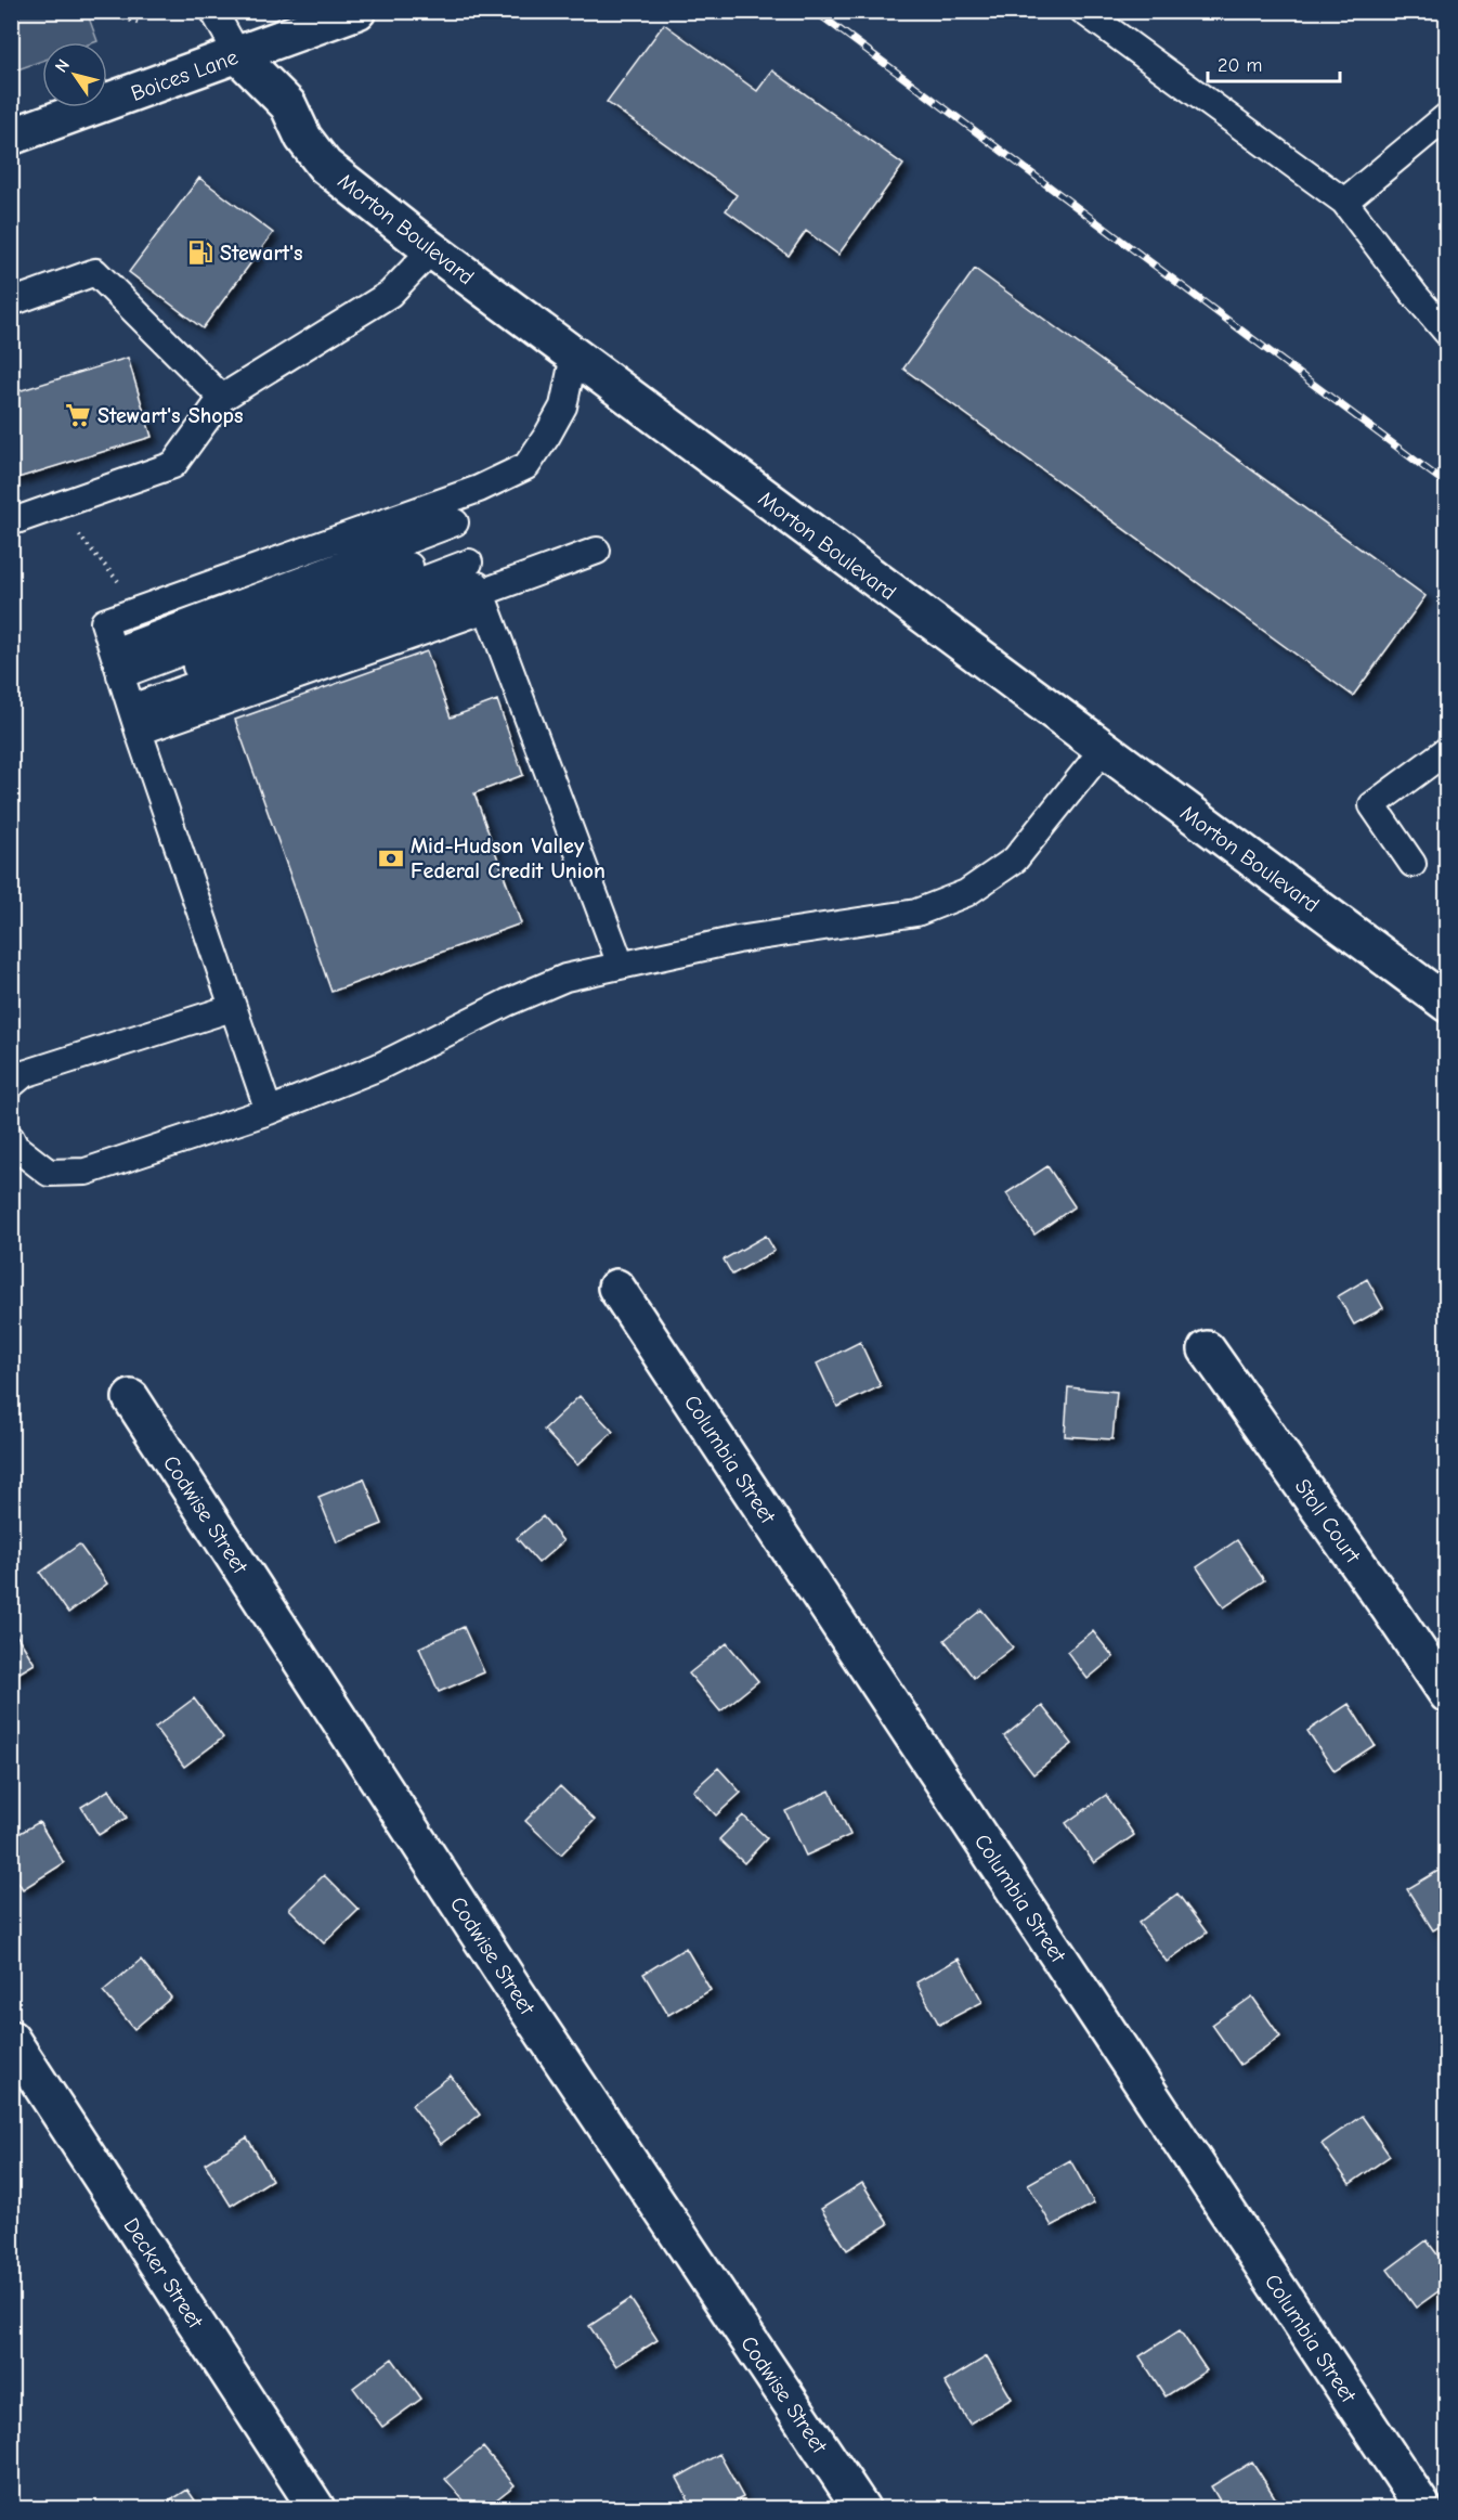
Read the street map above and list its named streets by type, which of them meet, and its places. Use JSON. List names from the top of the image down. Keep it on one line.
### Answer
{"streets":{"street":["Boices Lane","Morton Boulevard","Columbia Street","Codwise Street","Stoll Court","Decker Street"]},"crossings":[["Boices Lane","Morton Boulevard"]],"places":{"fuel station":["Stewart's"],"supermarket":["Stewart's Shops"],"bank":["Mid-Hudson Valley Federal Credit Union"]},"scale_bar":"20 m","north":"top left"}
